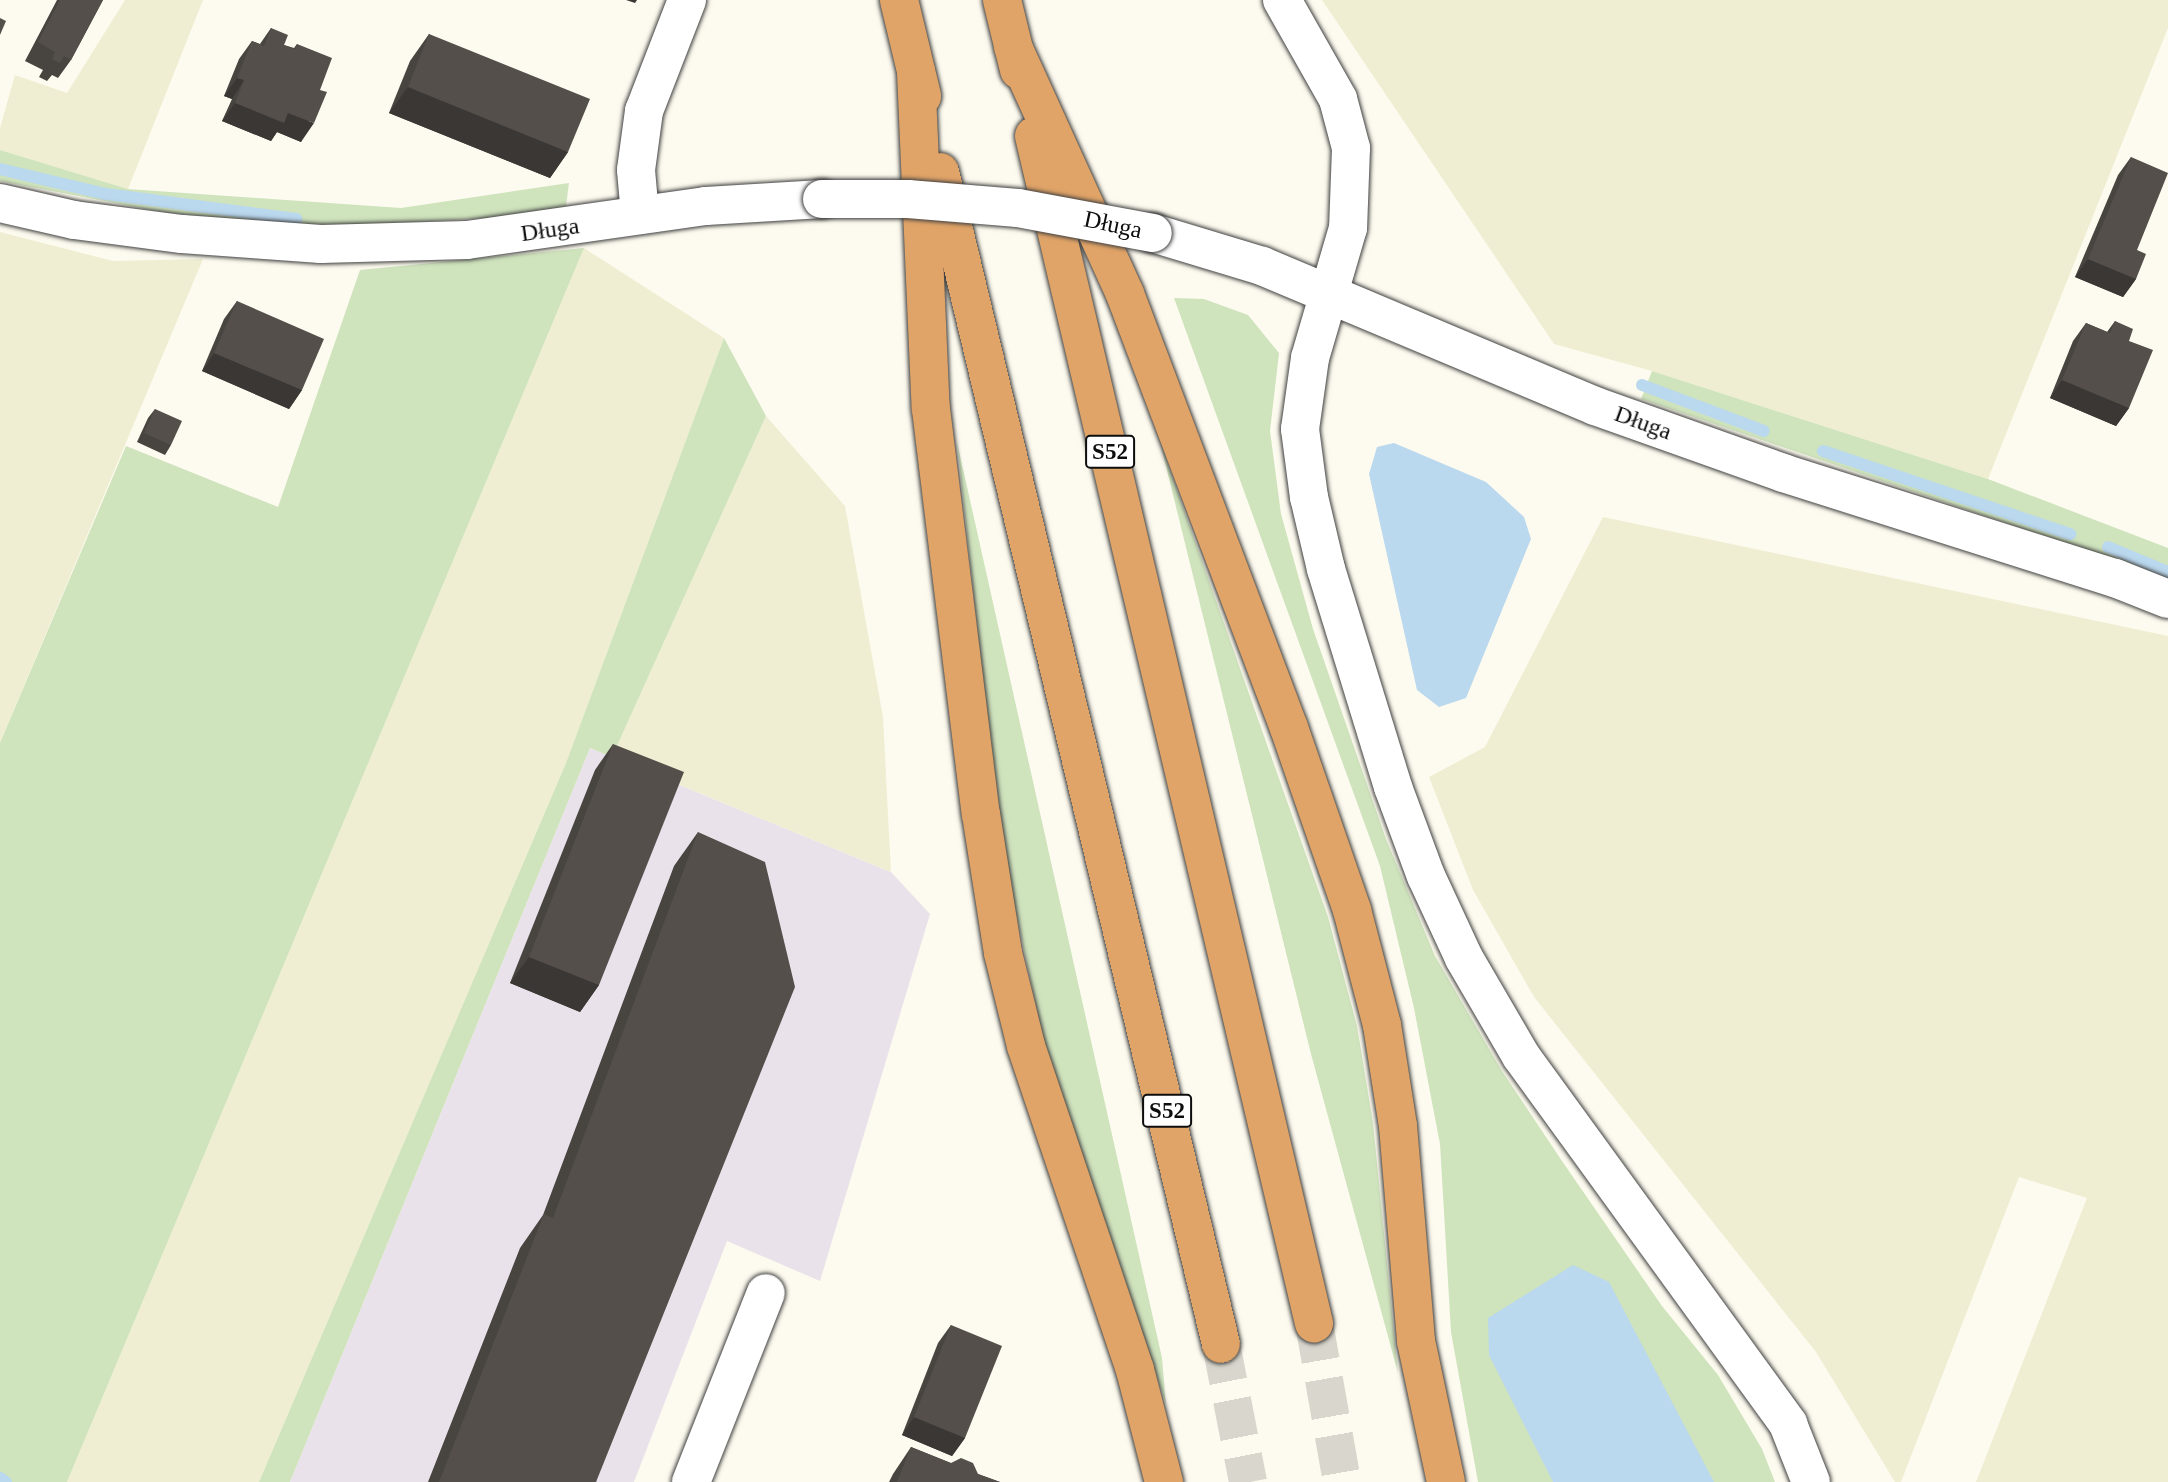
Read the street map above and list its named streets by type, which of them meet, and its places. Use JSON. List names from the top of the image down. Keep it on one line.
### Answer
{"streets":{"highway":["S52"],"street":["Długa"]}}
